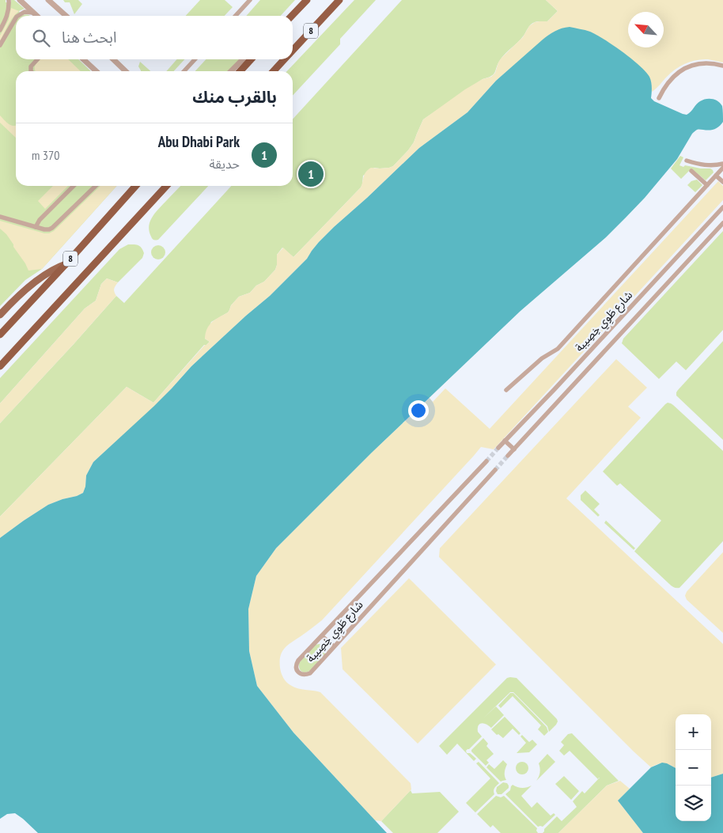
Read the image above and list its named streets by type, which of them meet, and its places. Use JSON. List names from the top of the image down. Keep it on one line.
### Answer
{"streets":{"highway":["8"],"street":["شارع طَوِي خِصِيبة"]},"north":"top left","page":{"search":"ابحث هنا","heading":"بالقرب منك","list":[{"mark":"1","name":"Abu Dhabi Park","note":"حديقة","value":"370 m"}],"pins":"1","map_buttons":["+","−"]}}
